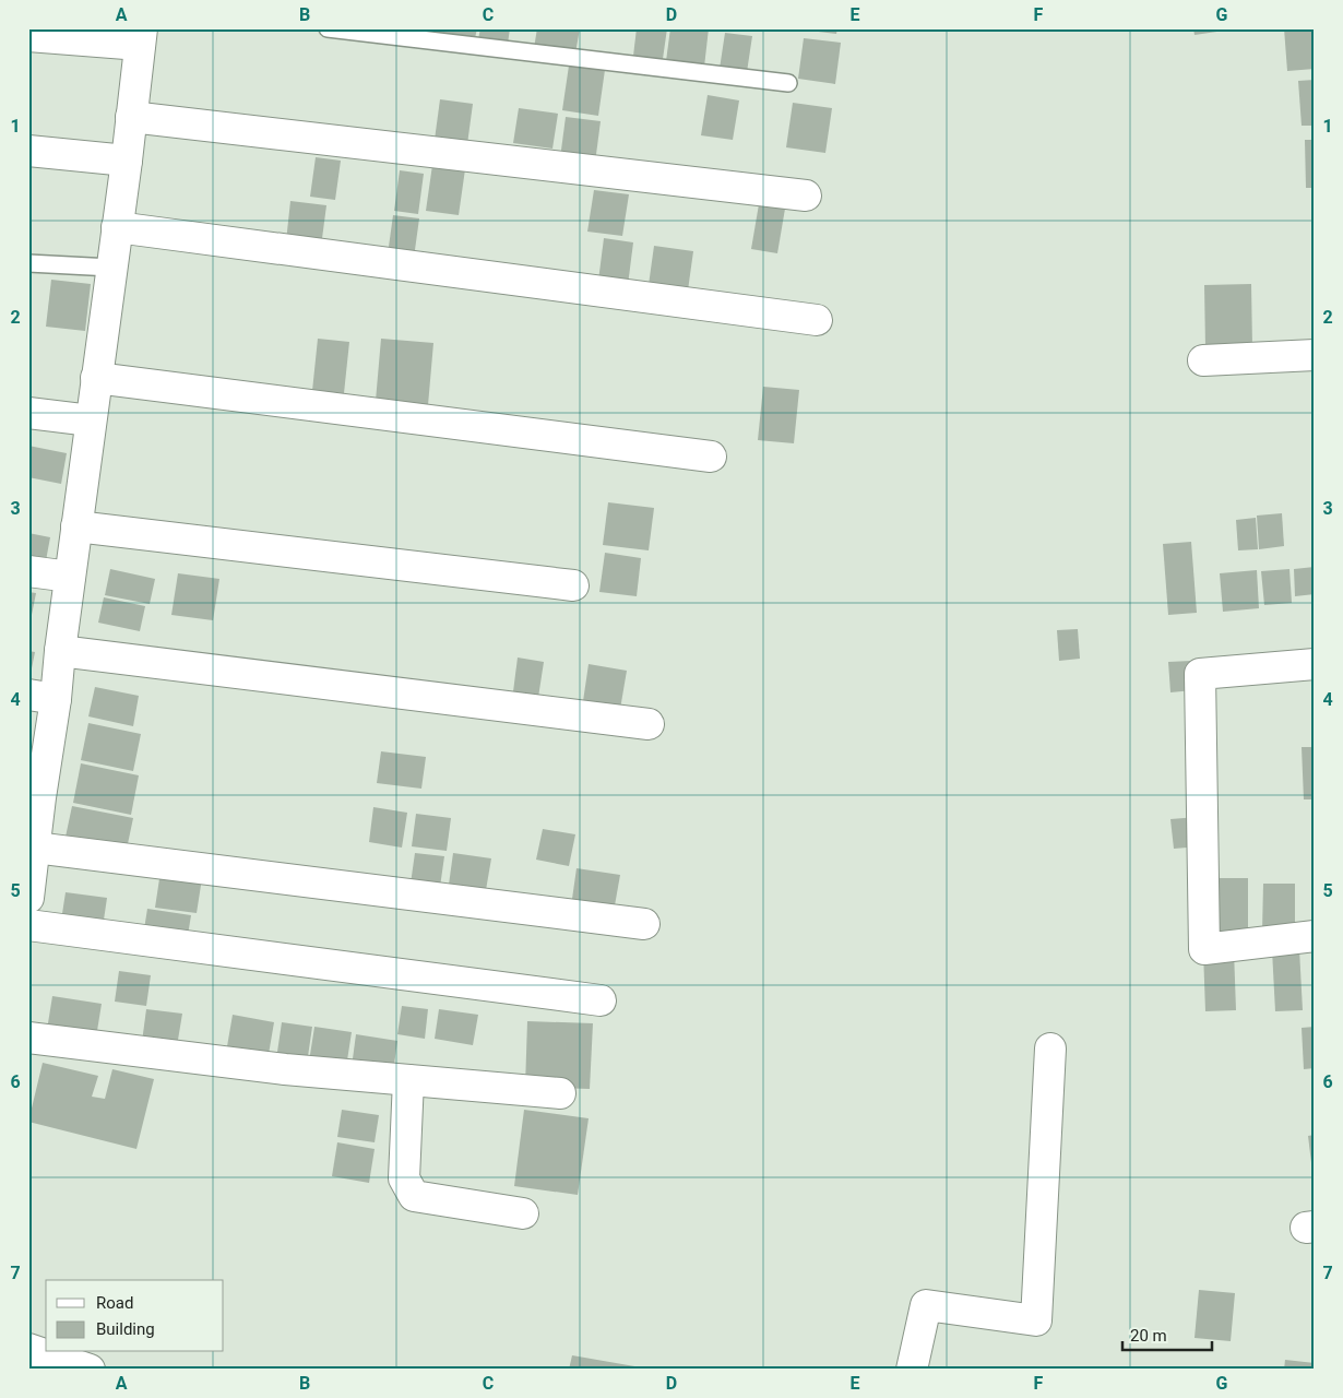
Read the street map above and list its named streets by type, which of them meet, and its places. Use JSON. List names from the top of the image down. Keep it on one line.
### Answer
{"legend":["Road","Building"],"scale_bar":"20 m","grid":{"columns":["A","B","C","D","E","F","G"],"rows":["1","2","3","4","5","6","7"]}}
